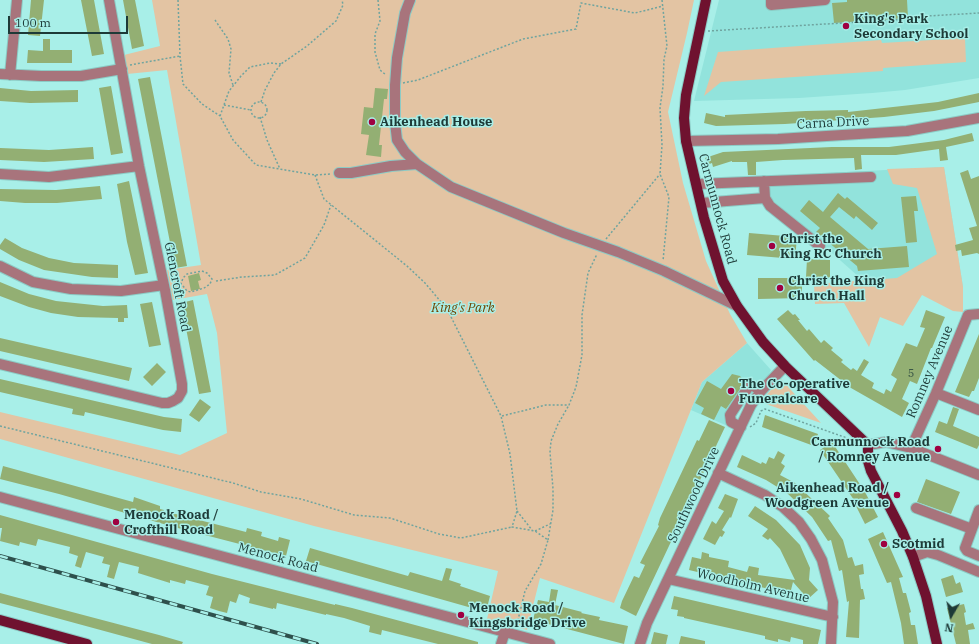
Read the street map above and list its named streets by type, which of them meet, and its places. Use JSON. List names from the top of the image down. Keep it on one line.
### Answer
{"streets":{"main road":["Carmunnock Road"],"street":["Carna Drive","Glencroft Road","Romney Avenue","Southwood Drive","Menock Road","Woodholm Avenue"]},"crossings":[["Carna Drive","Carmunnock Road"],["Carmunnock Road","Southwood Drive"],["Southwood Drive","Woodholm Avenue"]],"parks":["King's Park"],"places":["King's Park Secondary School","Aikenhead House","Christ the King RC Church","Christ the King Church Hall","The Co-operative Funeralcare","Carmunnock Road / Romney Avenue","Aikenhead Road / Woodgreen Avenue","Menock Road / Crofthill Road","Scotmid","Menock Road / Kingsbridge Drive"],"house_numbers":["5"],"scale_bar":"100 m","north":"bottom"}
